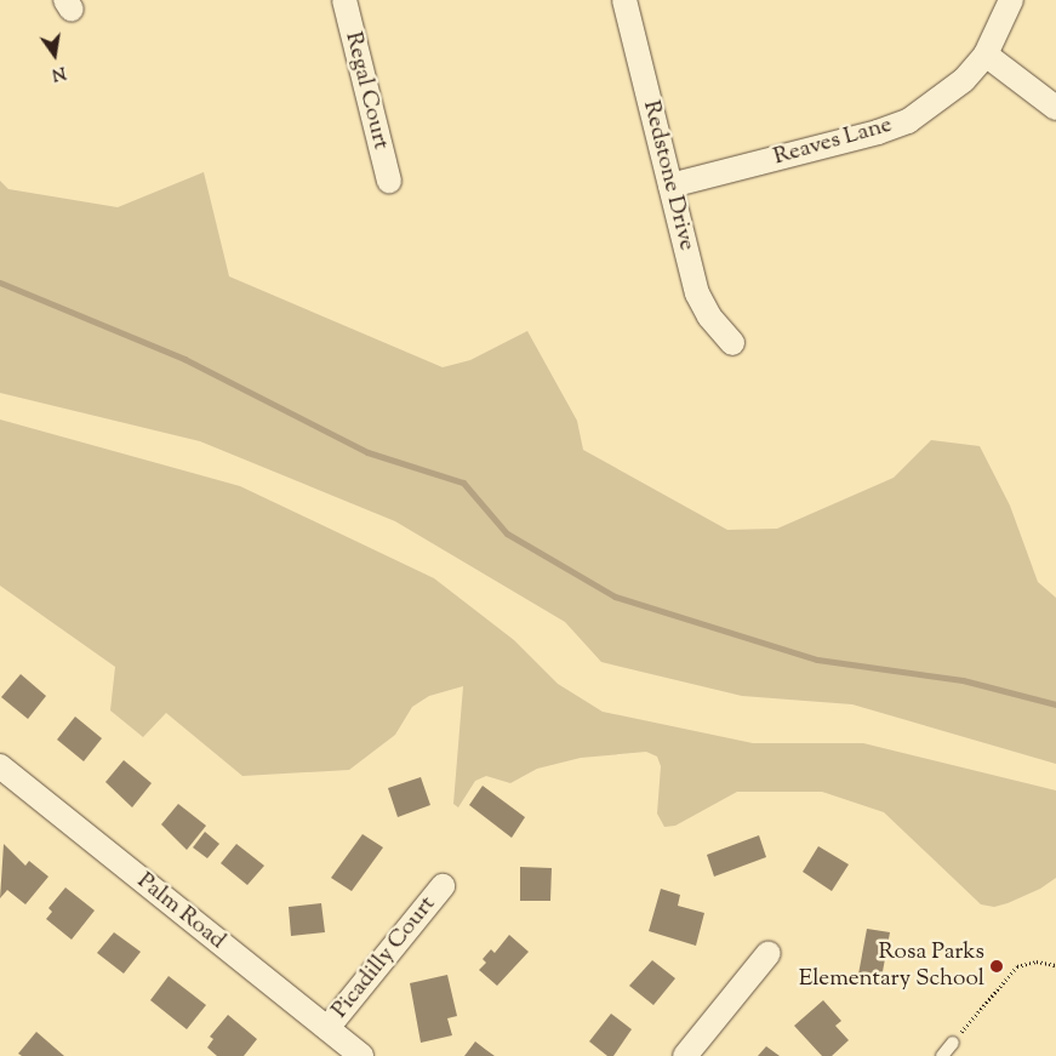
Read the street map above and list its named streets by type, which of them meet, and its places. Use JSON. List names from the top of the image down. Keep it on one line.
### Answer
{"streets":{"street":["Regal Court","Reaves Lane","Redstone Drive","Palm Road","Picadilly Court"]},"crossings":[["Reaves Lane","Redstone Drive"],["Palm Road","Picadilly Court"]],"places":["Rosa Parks Elementary School"],"north":"bottom"}
